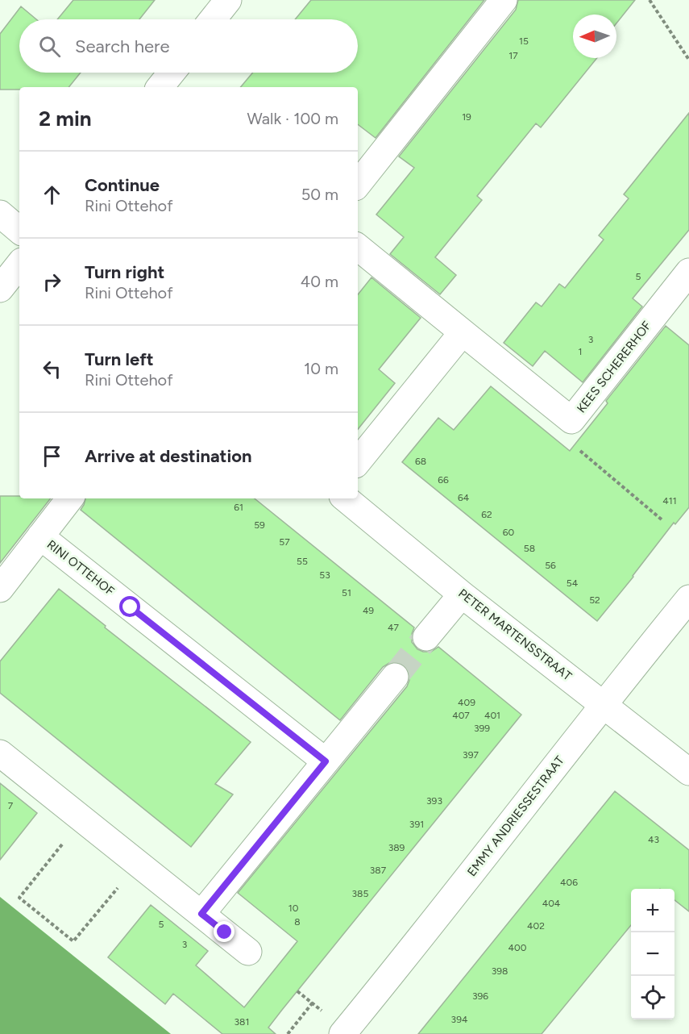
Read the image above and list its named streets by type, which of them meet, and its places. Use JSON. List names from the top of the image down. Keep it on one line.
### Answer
{"streets":{"street":["KEES SCHERERHOF","RINI OTTEHOF","PETER MARTENSSTRAAT","EMMY ANDRIESSESTRAAT"]},"crossings":[["PETER MARTENSSTRAAT","EMMY ANDRIESSESTRAAT"]],"house_numbers":["15","17","19","5","3","1","68","66","64","411","61","62","59","60","57","58","55","56","53","54","51","52","49","47","409","407","401","399","397","393","7","391","43","389","387","406","385","404","10","8","5","402","3","400","398","396","394","381"],"north":"left","page":{"search":"Search here","heading":["2 min","Walk · 100 m"],"list":[["Continue","Rini Ottehof","50 m"],["Turn right","Rini Ottehof","40 m"],["Turn left","Rini Ottehof","10 m"],"Arrive at destination"],"map_buttons":["+","−"]}}
